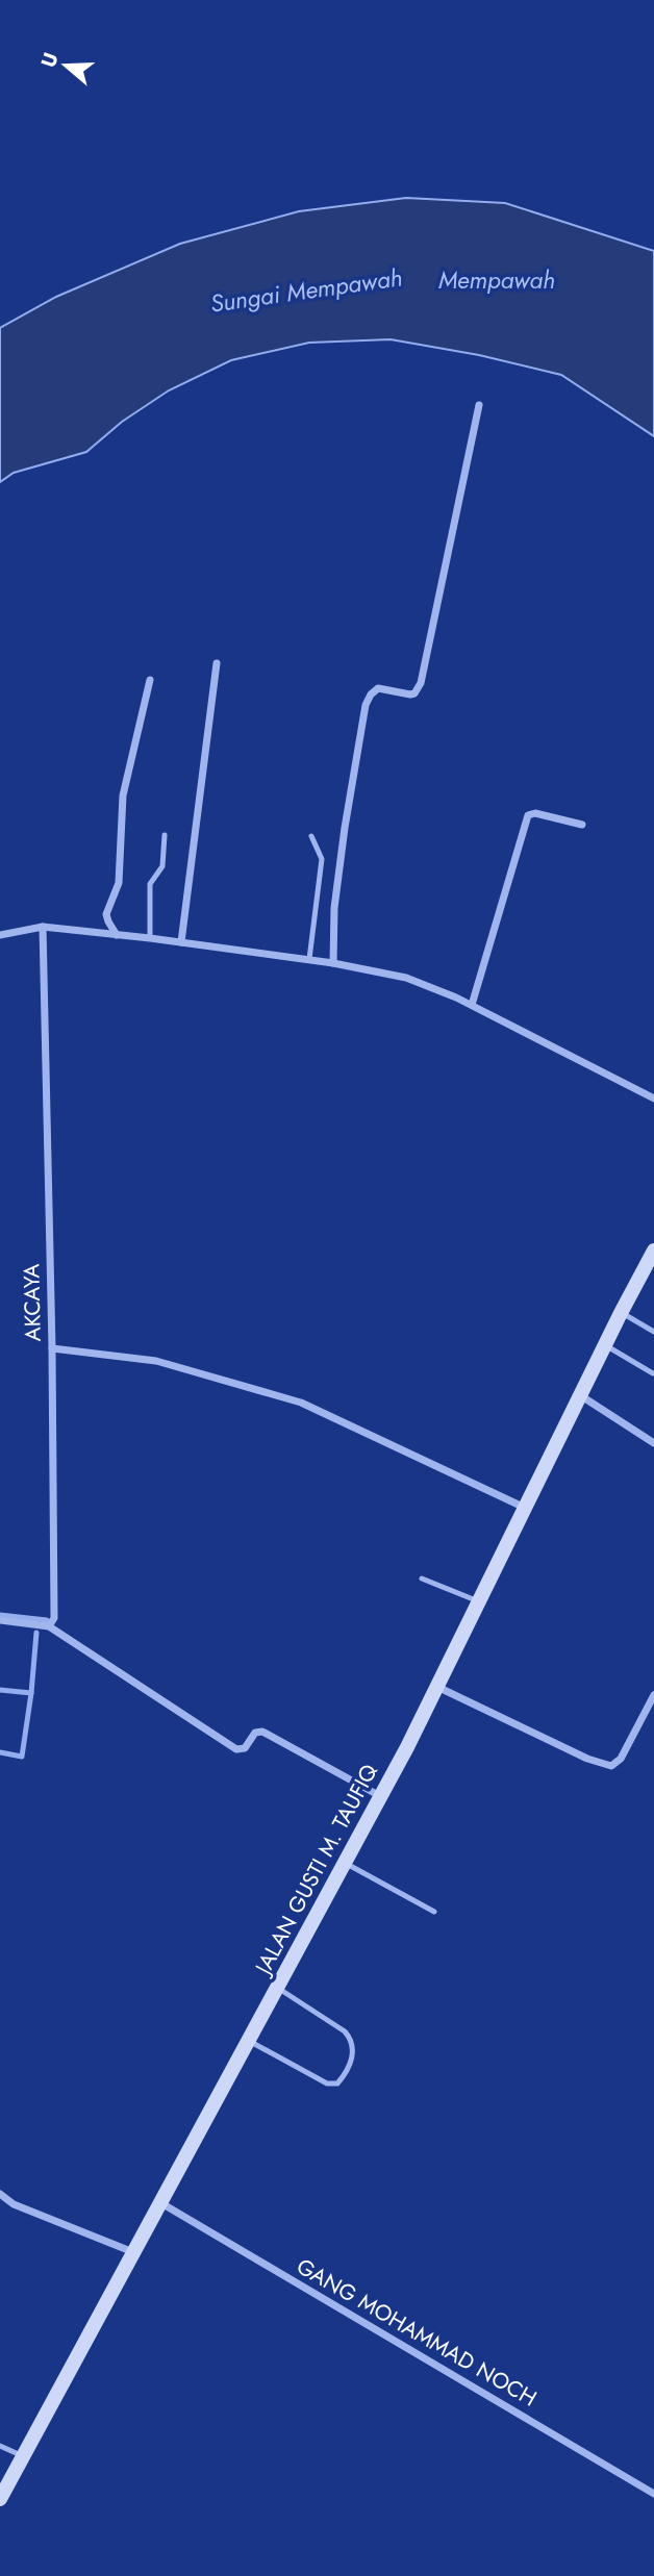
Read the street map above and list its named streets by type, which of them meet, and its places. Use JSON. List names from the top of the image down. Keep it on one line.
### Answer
{"streets":{"main road":["JALAN GUSTI M. TAUFIQ"],"street":["AKCAYA","GANG MOHAMMAD NOCH"]},"crossings":[["JALAN GUSTI M. TAUFIQ","GANG MOHAMMAD NOCH"]],"water":["Mempawah","Sungai Mempawah"],"north":"left"}
